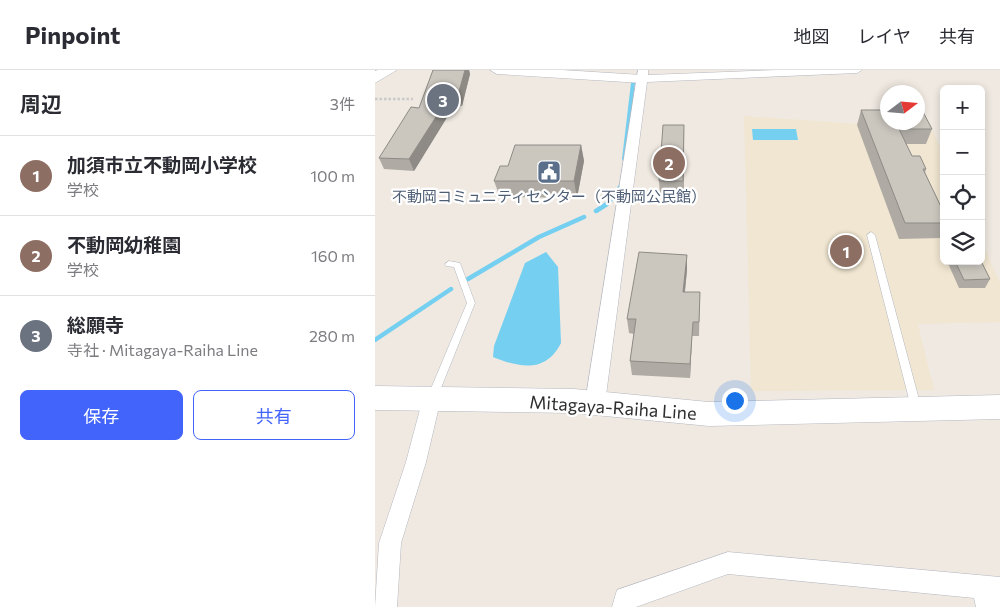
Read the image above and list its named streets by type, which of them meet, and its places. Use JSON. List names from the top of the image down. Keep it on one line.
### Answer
{"streets":{"main road":["Mitagaya-Raiha Line"]},"places":{"public building":["不動岡コミュニティセンター（不動岡公民館）"]},"north":"right","page":{"header":"Pinpoint","nav":["地図","レイヤ","共有"],"heading":["周辺","3件"],"pins":["3","2","1"],"map_buttons":["+","−"],"list":[{"mark":"1","name":"加須市立不動岡小学校","note":"学校","value":"100 m"},{"mark":"2","name":"不動岡幼稚園","note":"学校","value":"160 m"},{"mark":"3","name":"総願寺","note":"寺社 · Mitagaya-Raiha Line","value":"280 m"}],"buttons":["保存","共有"]}}
